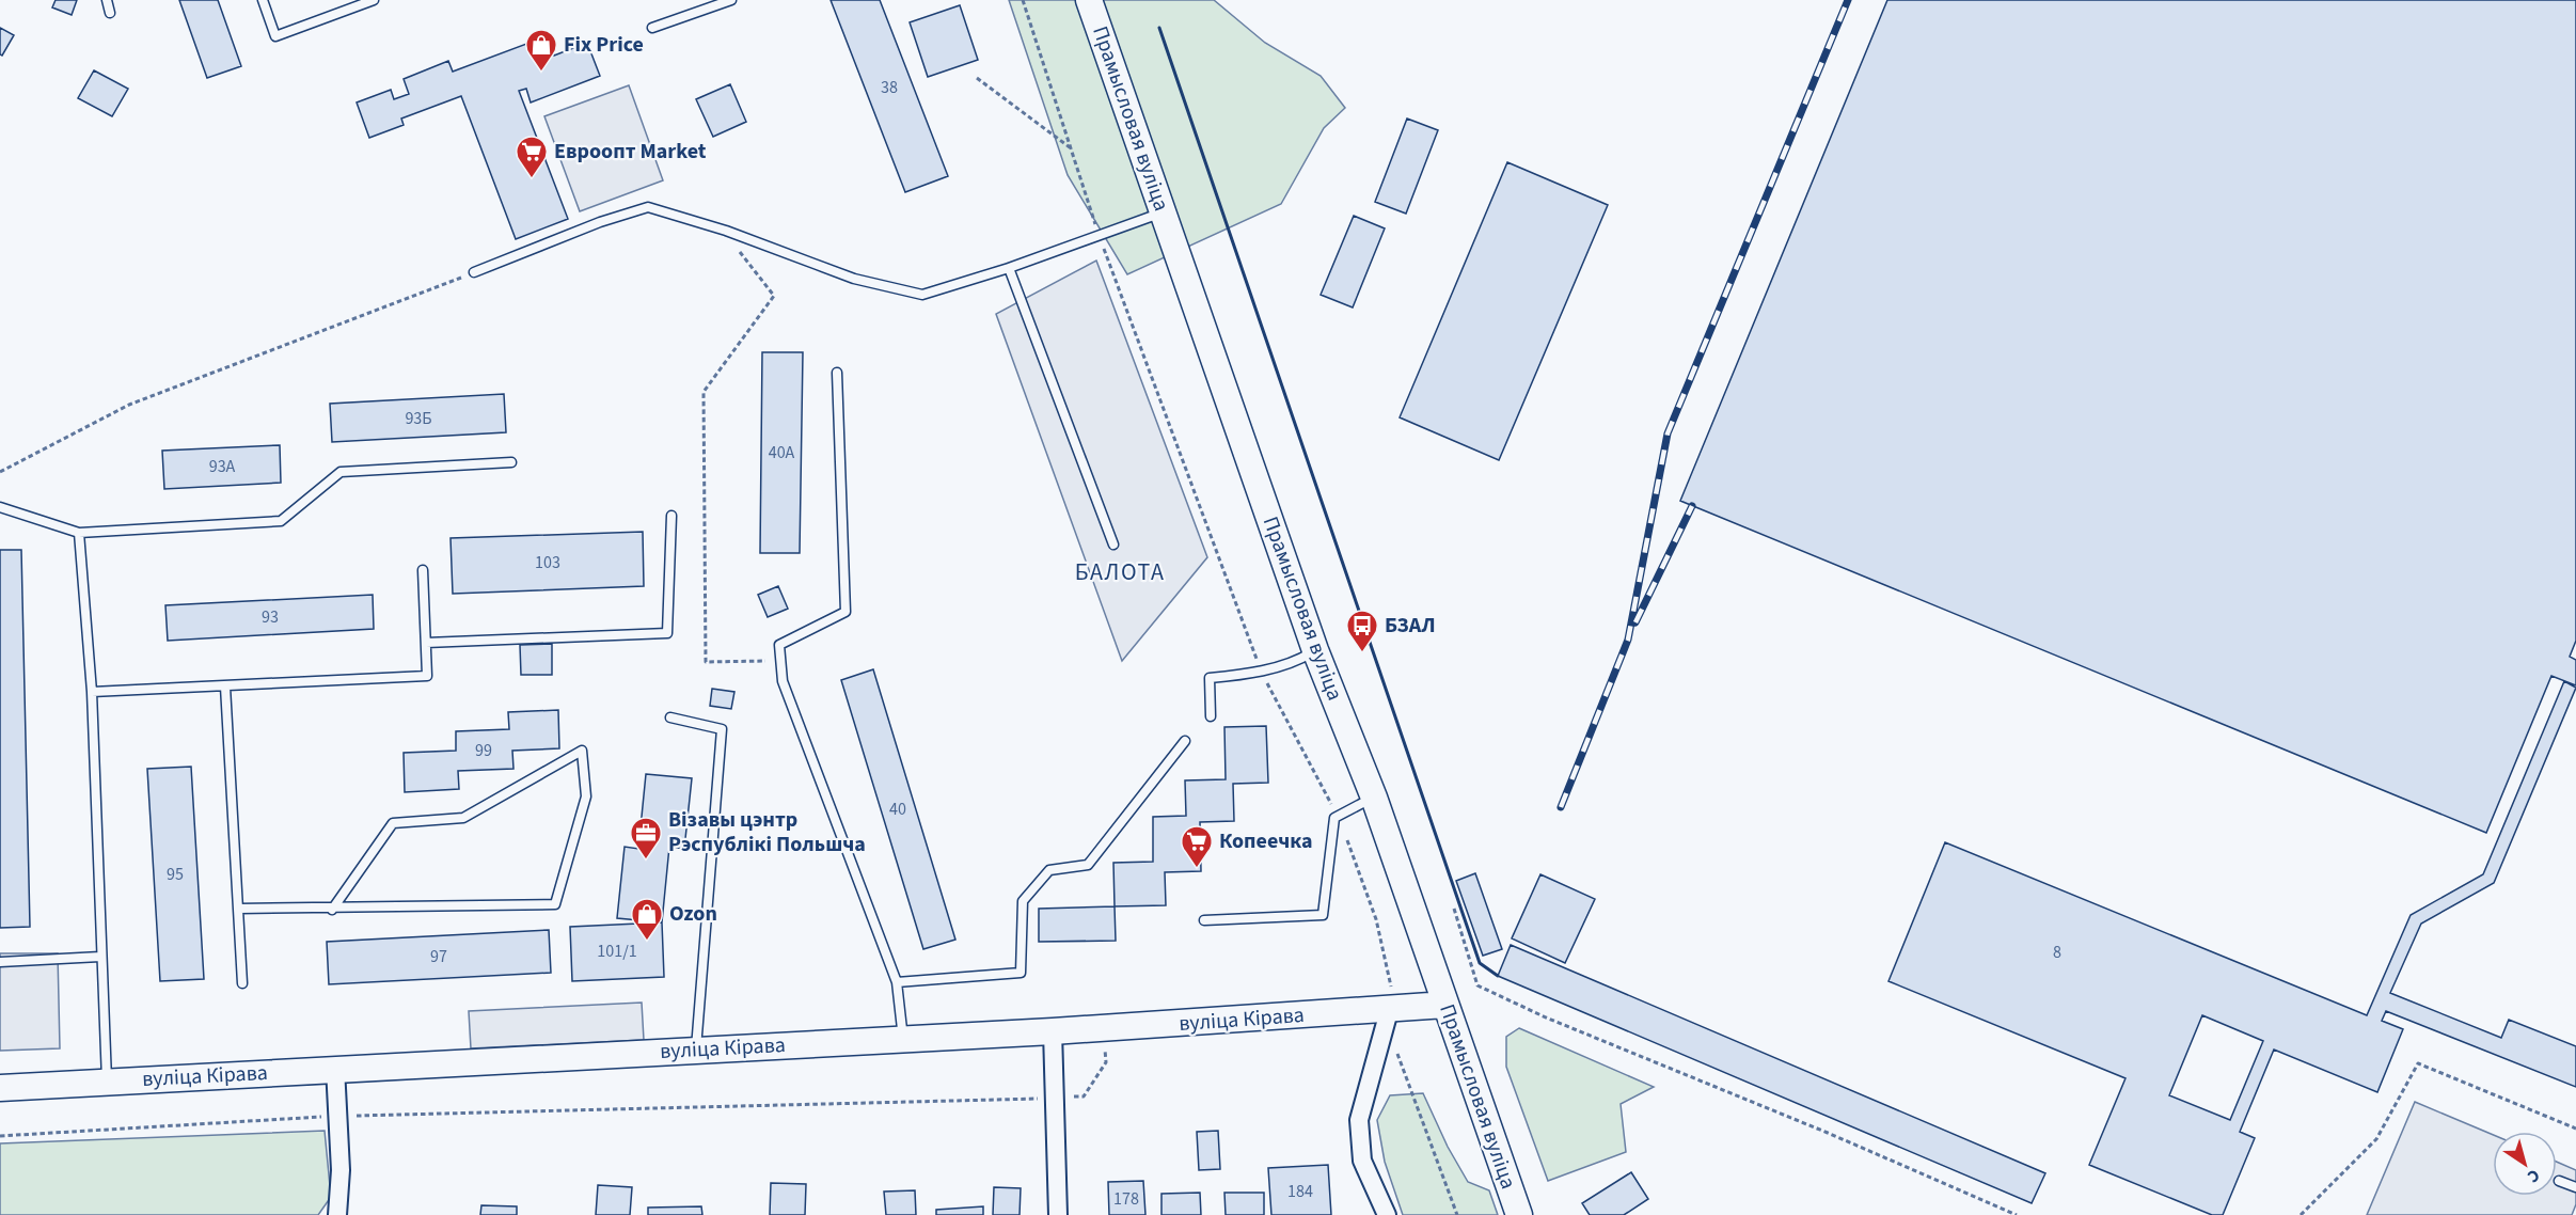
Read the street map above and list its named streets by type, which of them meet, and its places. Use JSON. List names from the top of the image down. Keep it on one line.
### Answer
{"streets":{"main road":["Прамысловая вуліца","вуліца Кірава"]},"crossings":[["Прамысловая вуліца","вуліца Кірава"]],"districts":["БАЛОТА"],"places":{"shop":["Fix Price","Ozon"],"supermarket":["Евроопт Market","Копеечка"],"bus stop":["БЗАЛ"],"office":["Візавы цэнтр Рэспублікі Польшча"]},"house_numbers":["38","93Б","40А","93А","103","93","99","40","95","101/1","8","97","184","178"],"north":"bottom right"}
